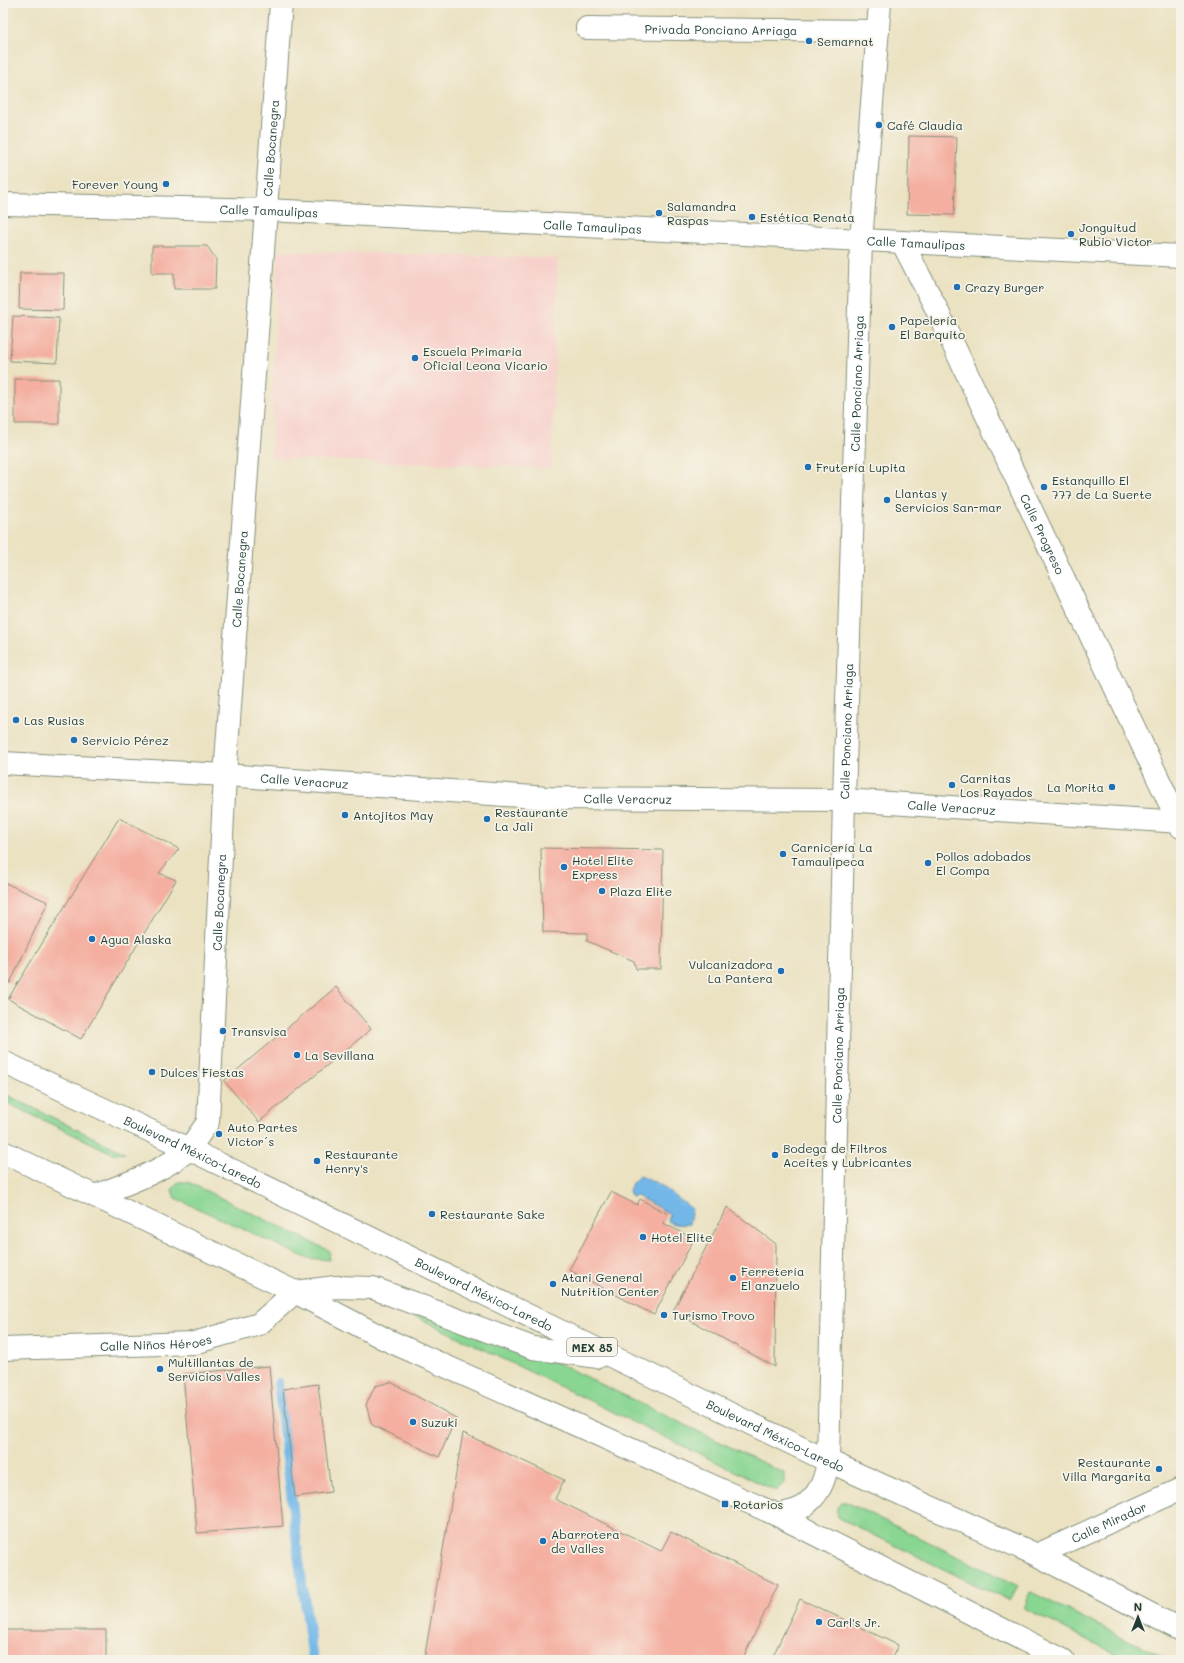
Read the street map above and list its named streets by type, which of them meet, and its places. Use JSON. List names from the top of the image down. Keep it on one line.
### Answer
{"streets":{"street":["Privada Ponciano Arriaga","Calle Bocanegra","Calle Tamaulipas","Calle Ponciano Arriaga","Calle Progreso","Calle Veracruz","Boulevard México-Laredo","Calle Niños Héroes","MEX 85","Calle Mirador"]},"crossings":[["Privada Ponciano Arriaga","Calle Ponciano Arriaga"],["Calle Bocanegra","Calle Tamaulipas"],["Calle Bocanegra","Calle Veracruz"],["Calle Bocanegra","Boulevard México-Laredo"],["Calle Tamaulipas","Calle Ponciano Arriaga"],["Calle Tamaulipas","Calle Progreso"],["Calle Ponciano Arriaga","Calle Veracruz"],["Calle Ponciano Arriaga","Boulevard México-Laredo"],["Calle Progreso","Calle Veracruz"],["Boulevard México-Laredo","Calle Mirador"]],"places":{"other":["Semarnat","Café Claudia","Forever Young","Salamandra Raspas","Estética Renata","Jonguitud Rubio Victor","Crazy Burger","Papelería El Barquito","Escuela Primaria Oficial Leona Vicario","Frutería Lupita","Estanquillo El 777 de La Suerte","Llantas y Servicios San-mar","Las Rusias","Servicio Pérez","Carnitas Los Rayados","La Morita","Antojitos May","Restaurante La Jali","Carnicería La Tamaulipeca","Pollos adobados El Compa","Hotel Elite Express","Plaza Elite","Agua Alaska","Vulcanizadora La Pantera","Transvisa","La Sevillana","Dulces Fiestas","Auto Partes Victor´s","Bodega de Filtros Aceites y Lubricantes","Restaurante Henry's","Restaurante Sake","Hotel Elite","Ferretería El anzuelo","Atari General Nutrition Center","Turismo Trovo","Multillantas de Servicios Valles","Suzuki","Restaurante Villa Margarita","Abarrotera de Valles","Carl's Jr."],"transit":["Rotarios"]},"north":"top"}
